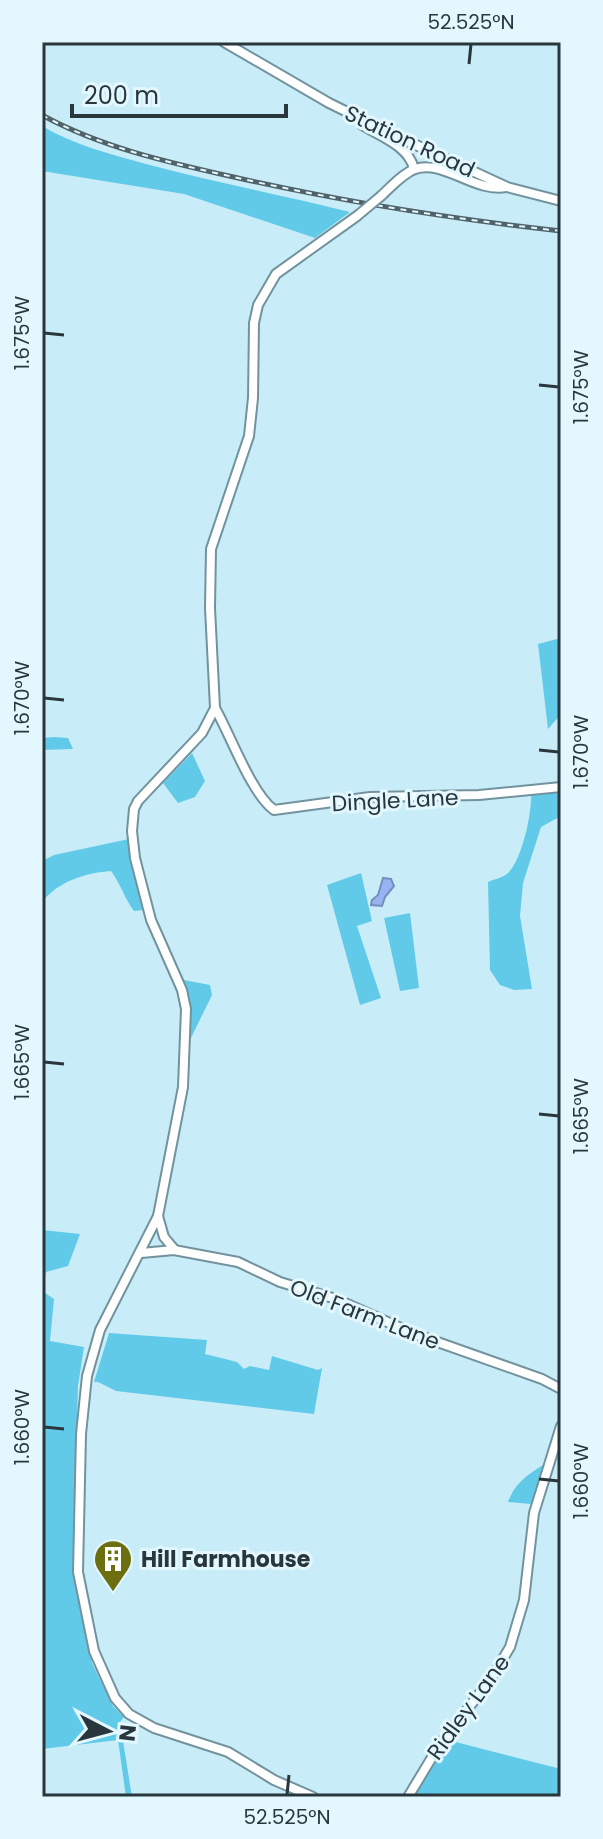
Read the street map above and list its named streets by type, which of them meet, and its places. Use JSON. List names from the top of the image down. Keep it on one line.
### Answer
{"streets":{"street":["Station Road","Dingle Lane","Old Farm Lane","Ridley Lane"]},"places":{"building":["Hill Farmhouse"]},"scale_bar":"200 m","north":"right","coordinates":["52.525°N","1.675°W","1.670°W","1.665°W","1.660°W"]}
